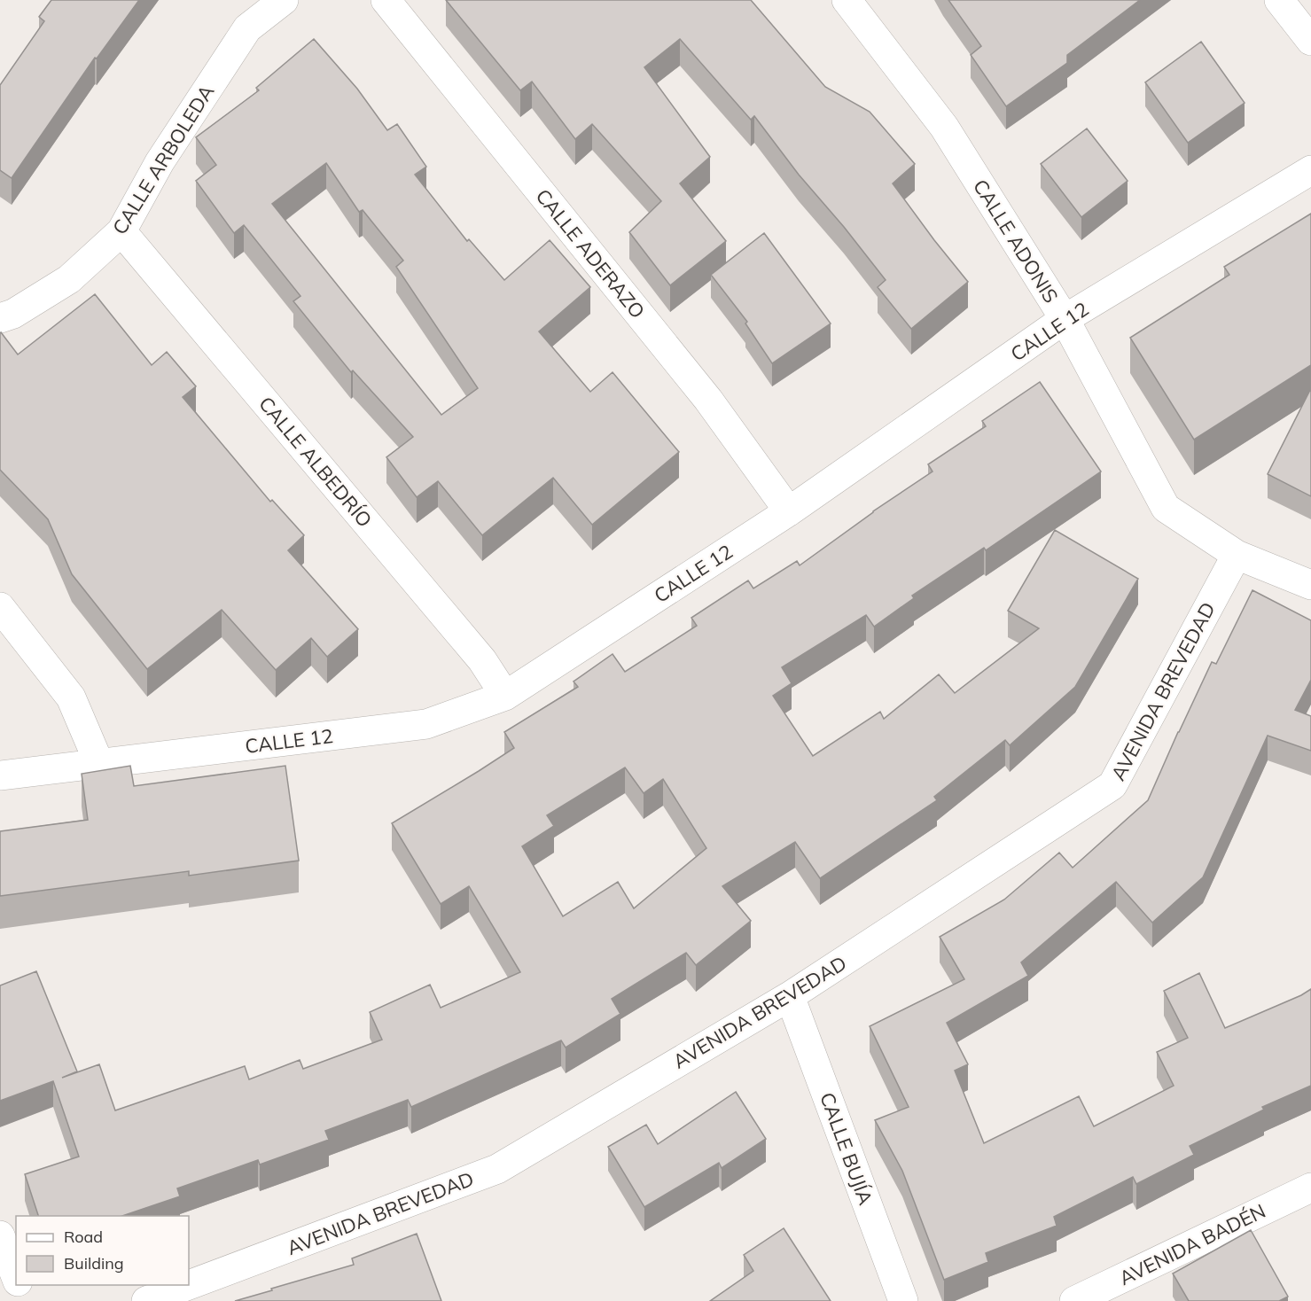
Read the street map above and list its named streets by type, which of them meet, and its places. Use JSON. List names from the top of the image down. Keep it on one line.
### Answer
{"streets":{"street":["CALLE ARBOLEDA","CALLE ADONIS","CALLE ADERAZO","CALLE 12","CALLE ALBEDRÍO","AVENIDA BREVEDAD","CALLE BUJÍA","AVENIDA BADÉN"]},"crossings":[["CALLE ARBOLEDA","CALLE ALBEDRÍO"],["CALLE ADONIS","CALLE 12"],["CALLE ADONIS","AVENIDA BREVEDAD"],["CALLE ADERAZO","CALLE 12"],["CALLE 12","CALLE ALBEDRÍO"],["AVENIDA BREVEDAD","CALLE BUJÍA"]],"legend":["Road","Building"]}
